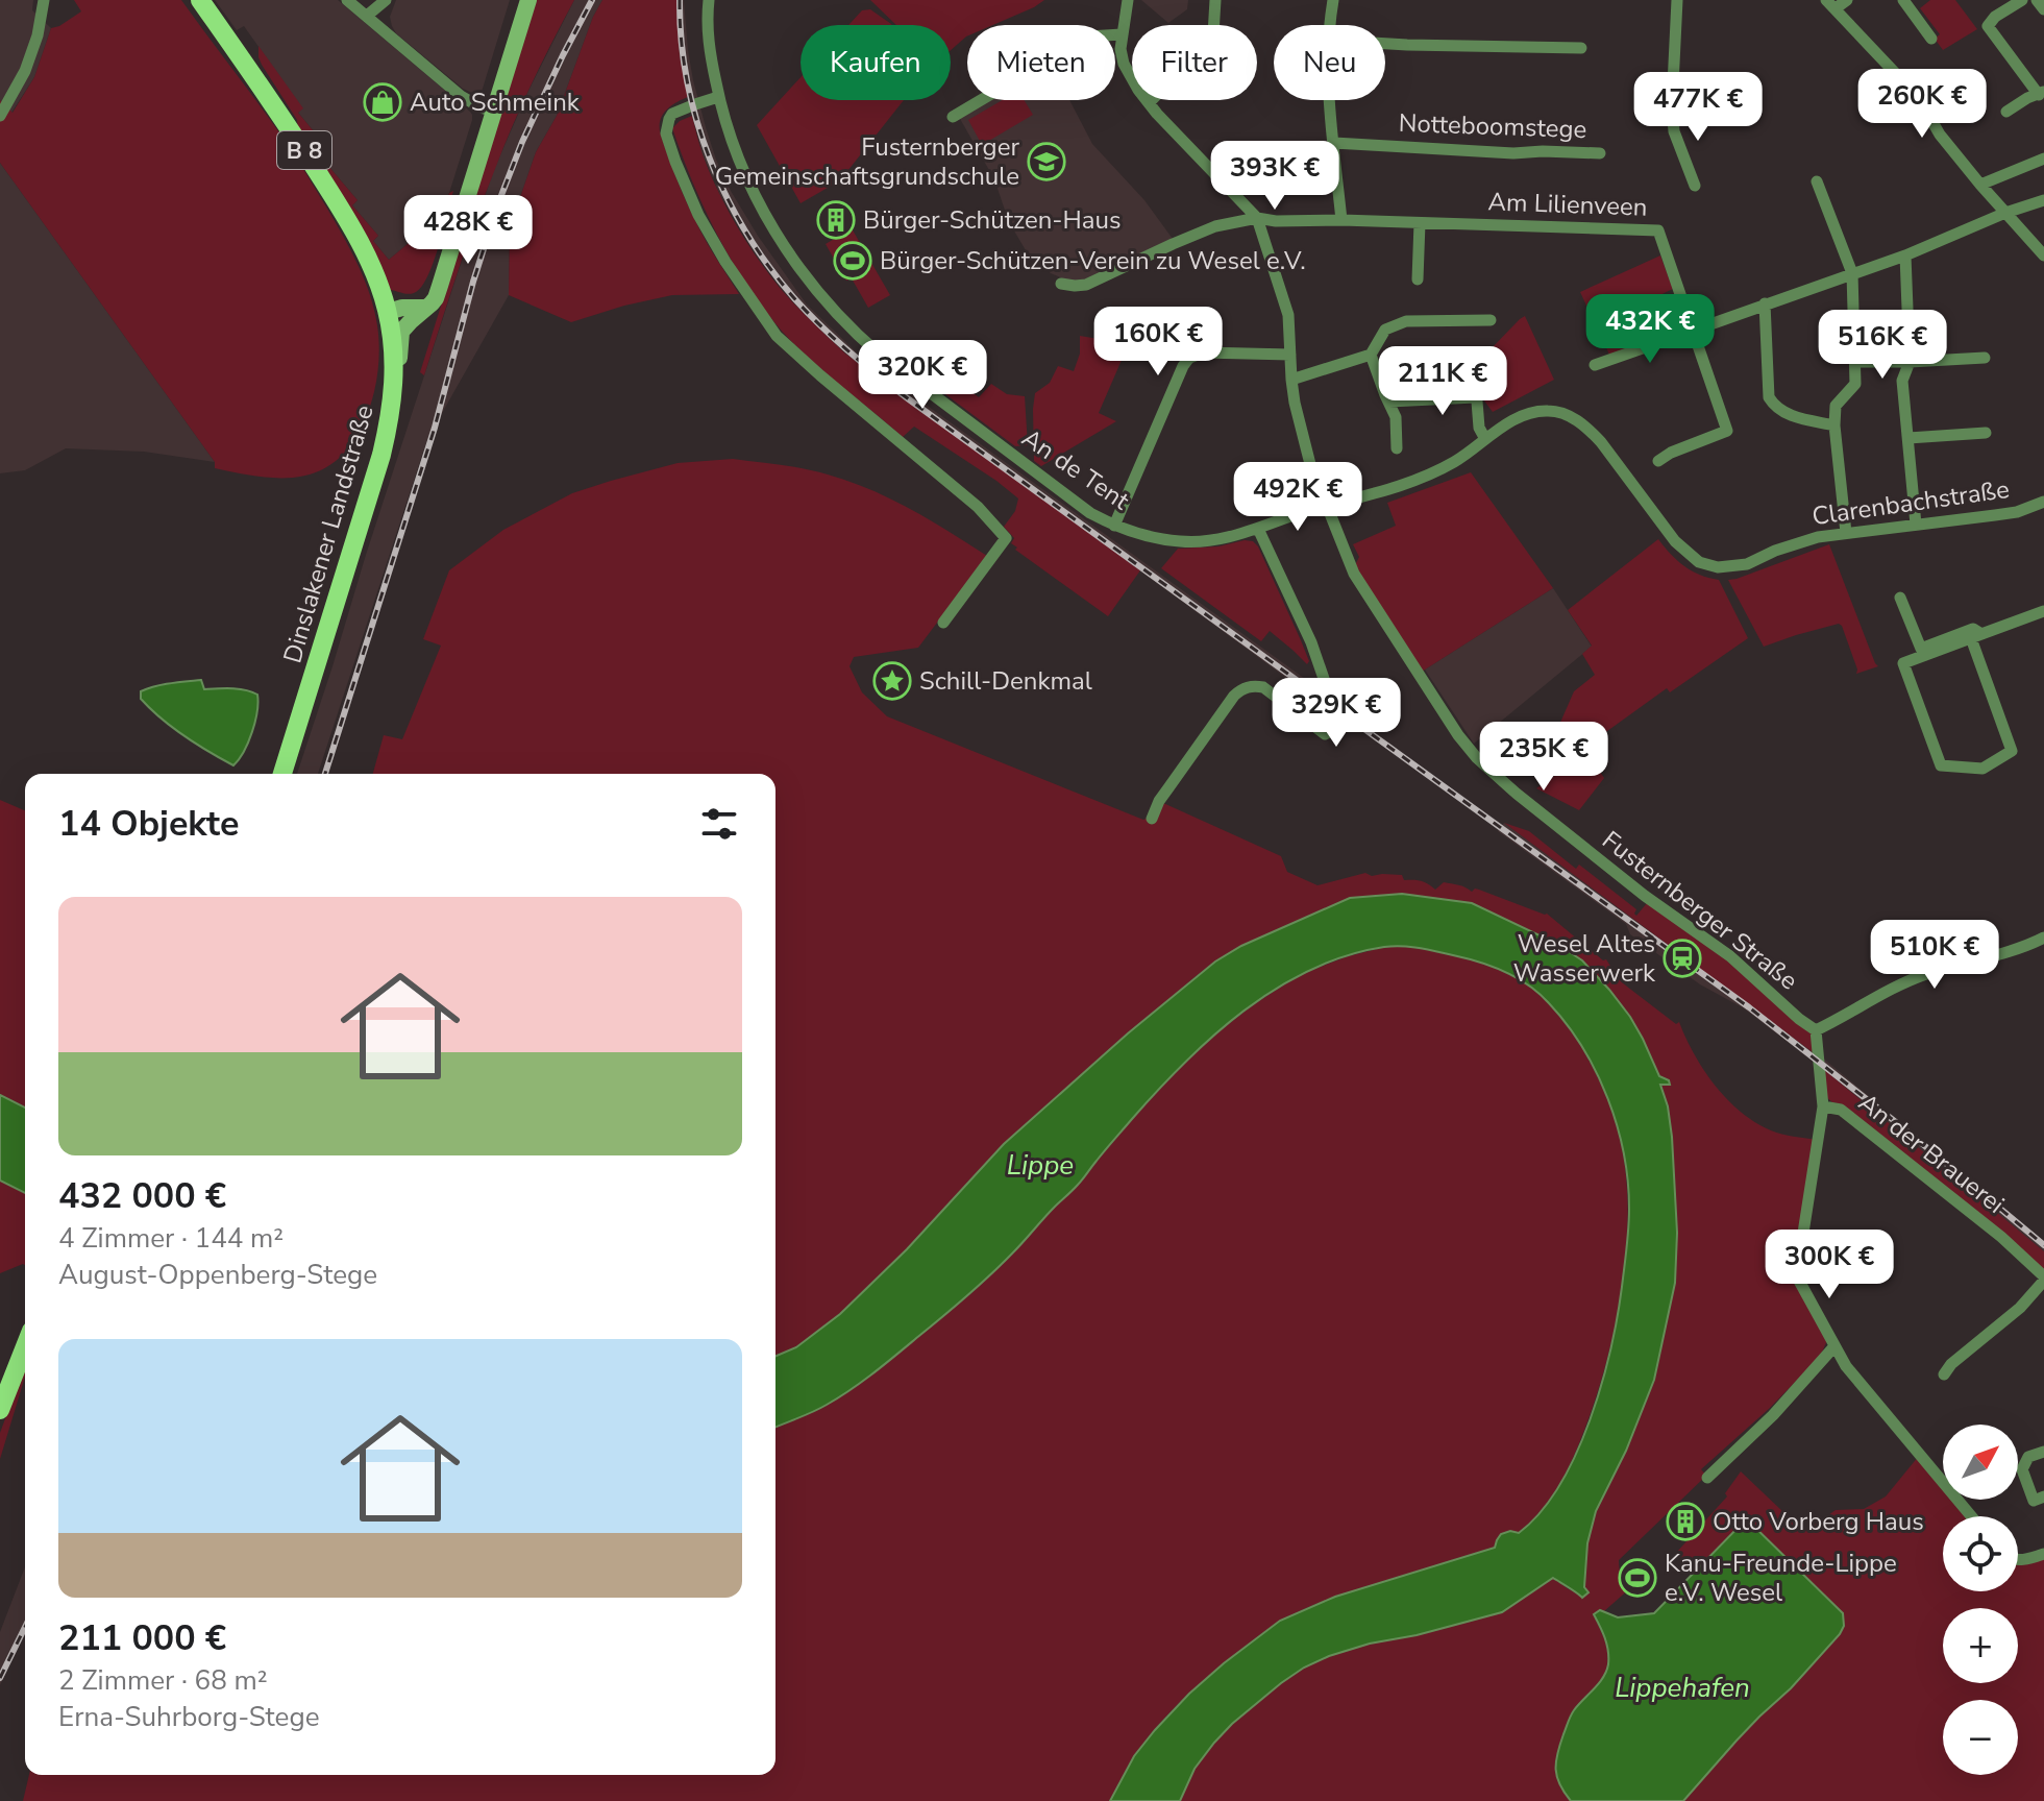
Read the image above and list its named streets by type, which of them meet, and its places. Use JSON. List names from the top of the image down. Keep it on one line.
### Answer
{"streets":{"main road":["B 8","Dinslakener Landstraße"],"street":["Notteboomstege","Am Lilienveen","An de Tent","Clarenbachstraße","Fusternberger Straße","An der Brauerei"]},"crossings":[["B 8","Dinslakener Landstraße"],["An de Tent","Clarenbachstraße"],["An de Tent","Fusternberger Straße"],["Clarenbachstraße","Fusternberger Straße"]],"water":["Lippe","Lippehafen"],"places":{"shop":["Auto Schmeink"],"school or university":["Fusternberger Gemeinschaftsgrundschule"],"building":["Bürger-Schützen-Haus","Otto Vorberg Haus"],"sports":["Bürger-Schützen-Verein zu Wesel e.V.","Kanu-Freunde-Lippe e.V. Wesel"],"place":["Schill-Denkmal"],"station":["Wesel Altes Wasserwerk"]},"north":"top right","page":{"chip":["Kaufen","Mieten","Filter","Neu"],"price":["260K €","477K €","393K €","428K €","432K €","160K €","516K €","320K €","211K €","492K €","329K €","235K €","510K €","300K €"],"heading":"14 Objekte","list":[{"name":"432 000 €","note":"4 Zimmer · 144 m² · August-Oppenberg-Stege"},{"name":"211 000 €","note":"2 Zimmer · 68 m² · Erna-Suhrborg-Stege"}],"map_buttons":["+","−"]}}
